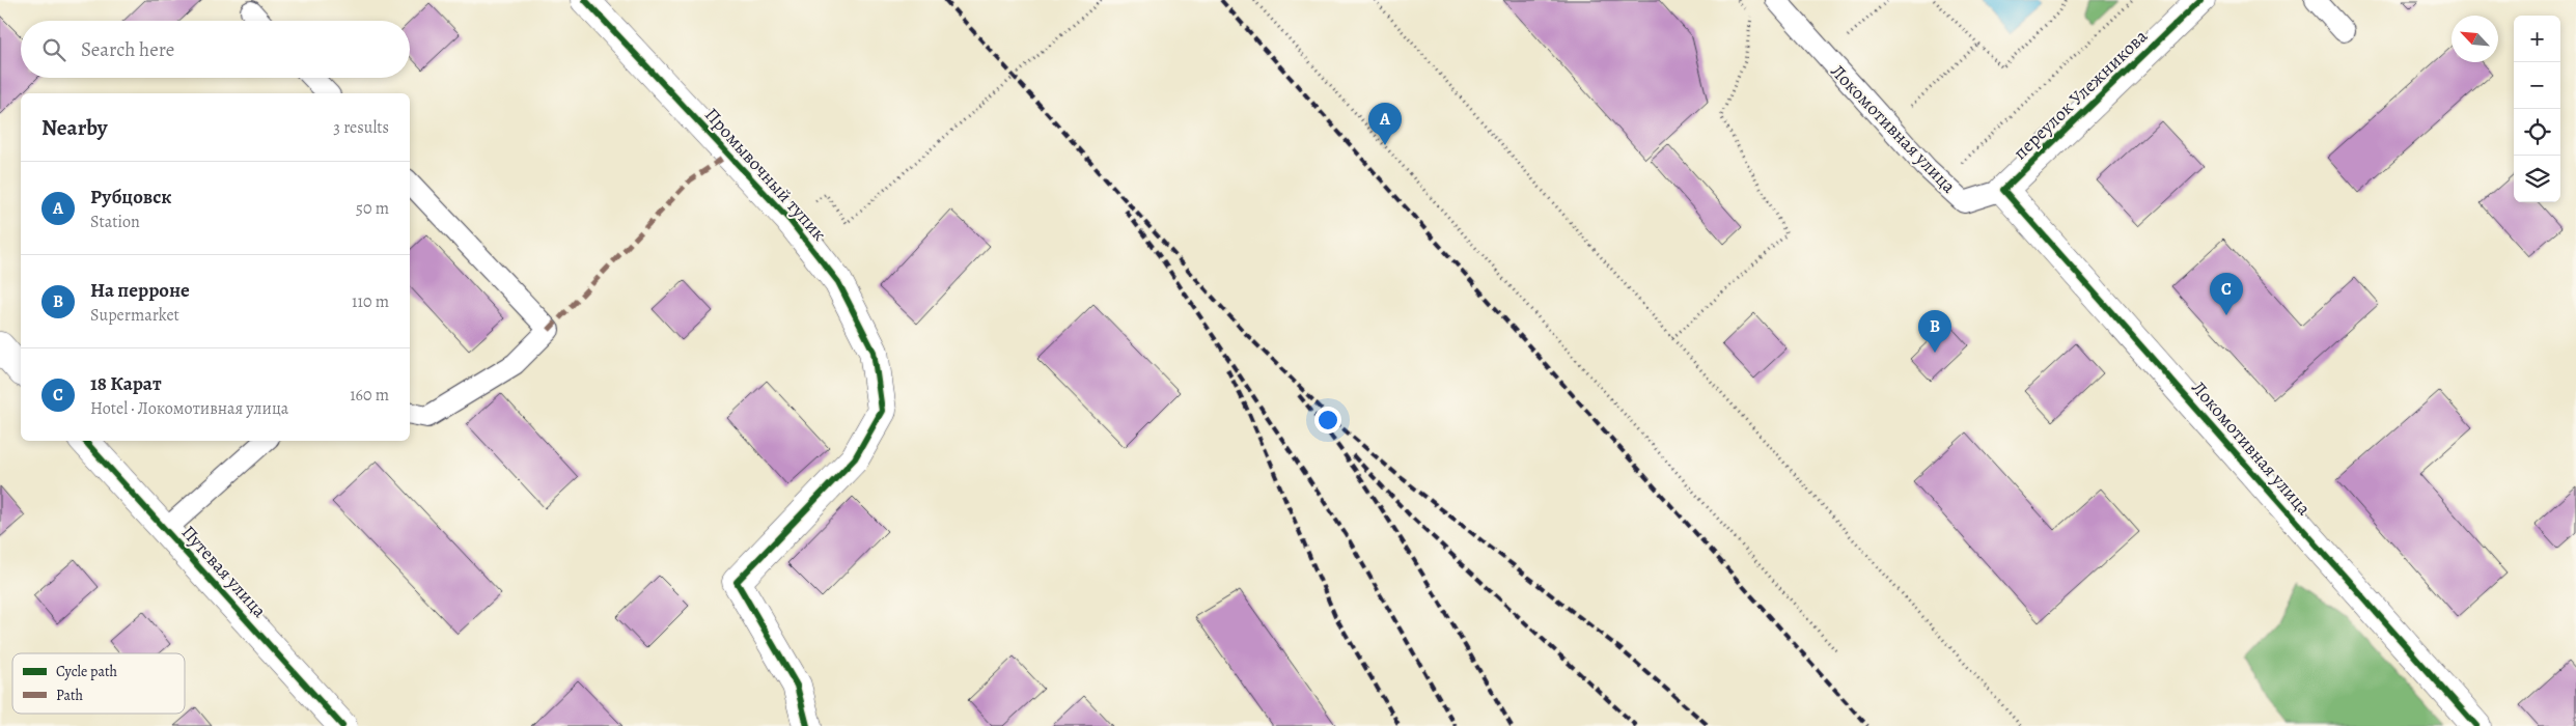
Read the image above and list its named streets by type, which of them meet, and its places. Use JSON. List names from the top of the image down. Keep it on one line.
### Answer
{"streets":{"street":["переулок Улежникова","Локомотивная улица","Промывочный тупик","Путевая улица"]},"crossings":[["переулок Улежникова","Локомотивная улица"]],"legend":["Cycle path","Path"],"north":"top left","page":{"map_buttons":["+","−"],"search":"Search here","heading":["Nearby","3 results"],"pins":["A","C","B"],"list":[{"mark":"A","name":"Рубцовск","note":"Station","value":"50 m"},{"mark":"B","name":"На перроне","note":"Supermarket","value":"110 m"},{"mark":"C","name":"18 Карат","note":"Hotel · Локомотивная улица","value":"160 m"}]}}
